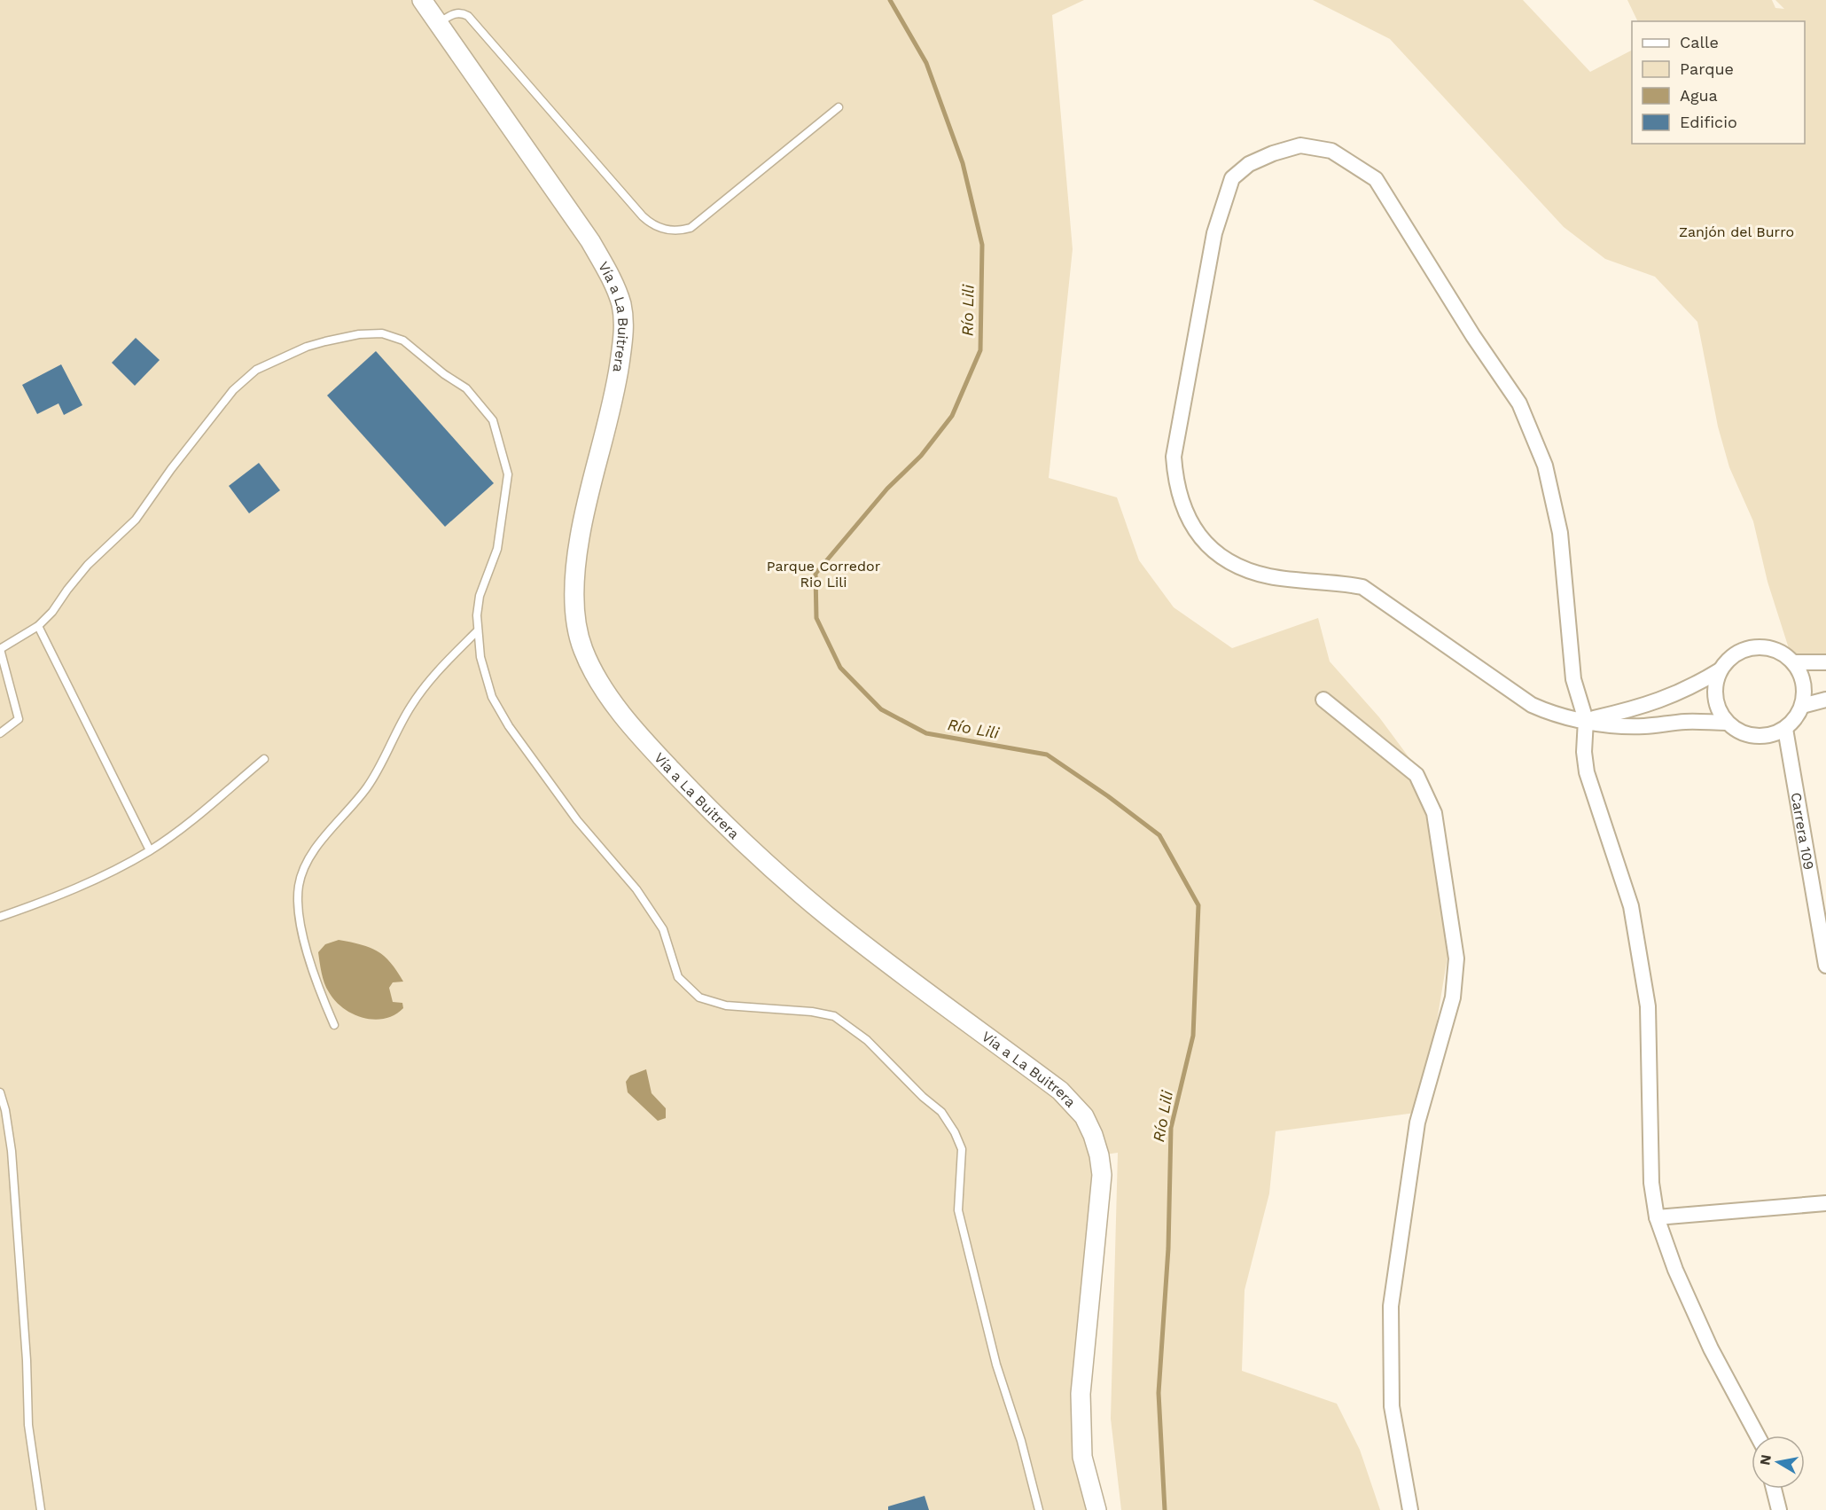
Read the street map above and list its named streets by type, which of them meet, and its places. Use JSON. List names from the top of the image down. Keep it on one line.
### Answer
{"streets":{"street":["Vía a La Buitrera","Carrera 109"]},"water":["Río Lili"],"parks":["Zanjón del Burro","Parque Corredor Rio Lili"],"legend":["Calle","Parque","Agua","Edificio"],"north":"left"}
